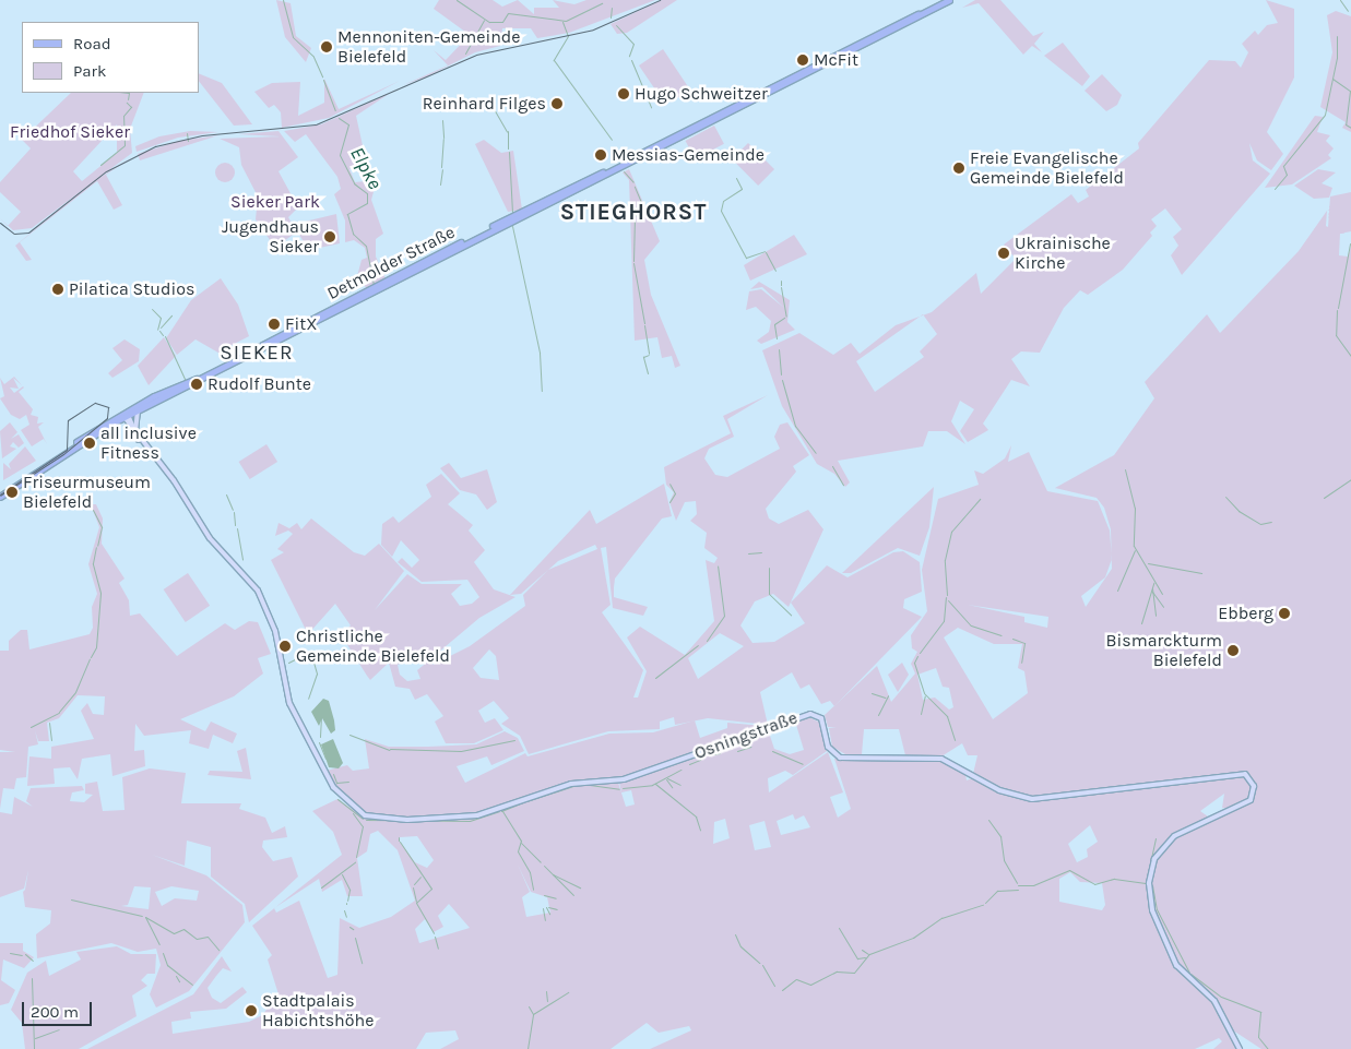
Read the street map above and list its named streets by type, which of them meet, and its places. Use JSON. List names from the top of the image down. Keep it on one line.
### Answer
{"streets":{"main road":["Detmolder Straße","Osningstraße"]},"crossings":[["Detmolder Straße","Osningstraße"]],"districts":["STIEGHORST","SIEKER"],"water":["Elpke"],"parks":["Friedhof Sieker","Sieker Park"],"places":["Mennoniten-Gemeinde Bielefeld","McFit","Hugo Schweitzer","Reinhard Filges","Messias-Gemeinde","Freie Evangelische Gemeinde Bielefeld","Jugendhaus Sieker","Ukrainische Kirche","Pilatica Studios","FitX","Rudolf Bunte","all inclusive Fitness","Friseurmuseum Bielefeld","Ebberg","Christliche Gemeinde Bielefeld","Bismarckturm Bielefeld","Stadtpalais Habichtshöhe"],"legend":["Road","Park"],"scale_bar":"200 m"}
